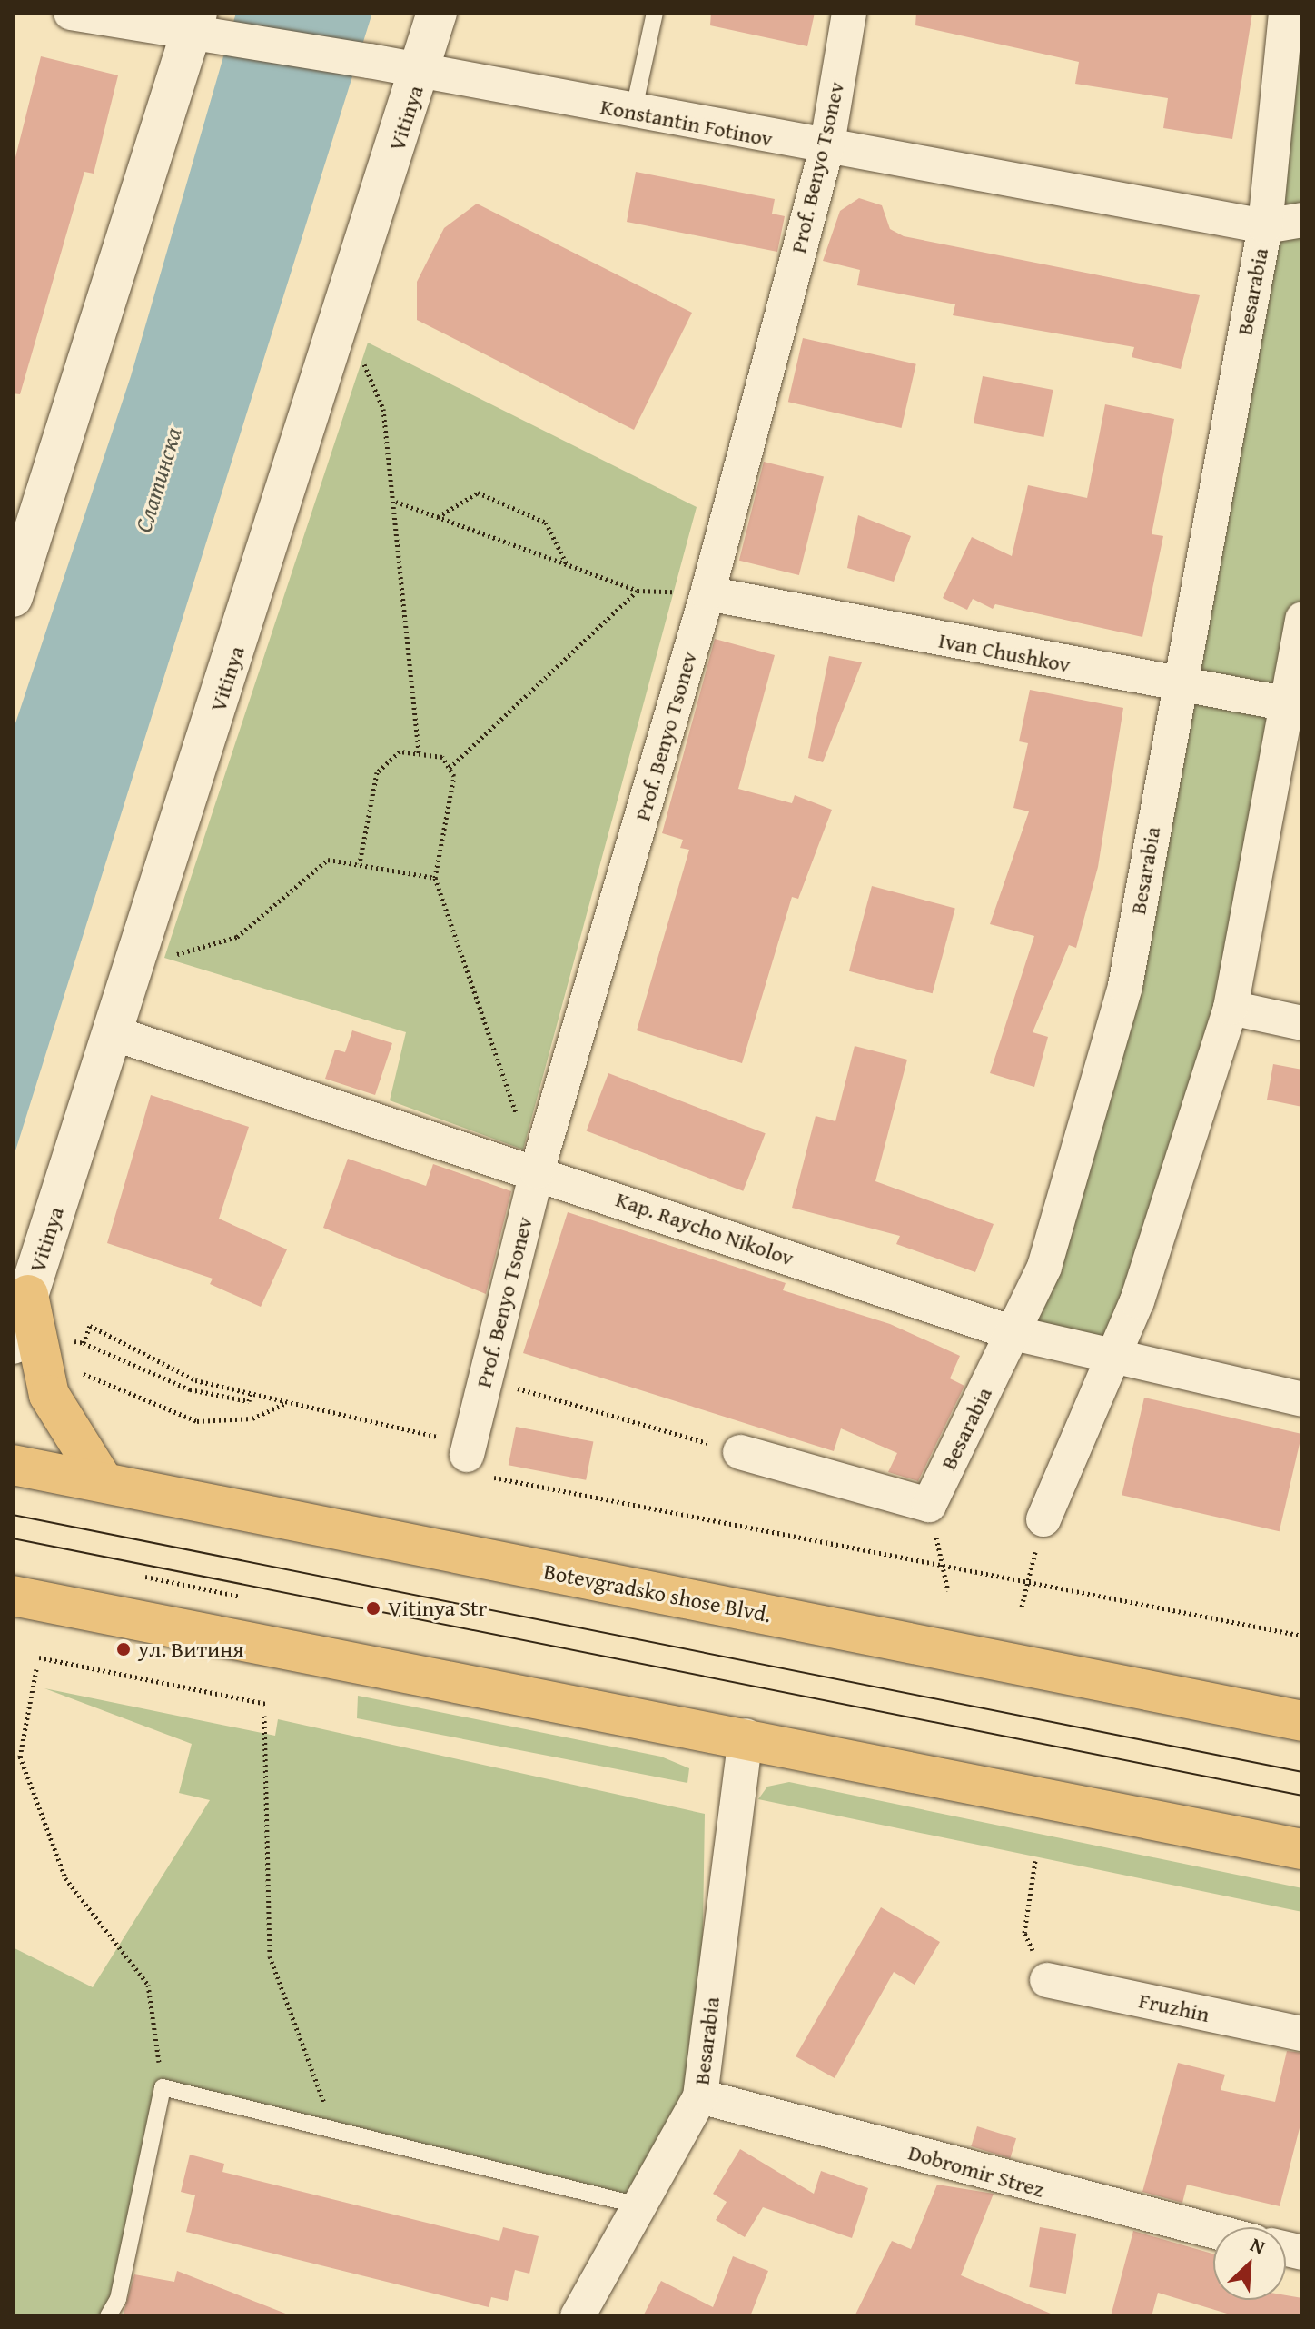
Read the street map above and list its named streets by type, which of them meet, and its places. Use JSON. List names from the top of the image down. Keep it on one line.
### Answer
{"streets":{"main road":["Botevgradsko shose Blvd."],"street":["Vitinya","Konstantin Fotinov","Prof. Benyo Tsonev","Besarabia","Ivan Chushkov","Kap. Raycho Nikolov","Fruzhin","Dobromir Strez"]},"crossings":[["Vitinya","Konstantin Fotinov"],["Vitinya","Kap. Raycho Nikolov"],["Konstantin Fotinov","Prof. Benyo Tsonev"],["Konstantin Fotinov","Besarabia"],["Prof. Benyo Tsonev","Ivan Chushkov"],["Prof. Benyo Tsonev","Kap. Raycho Nikolov"],["Besarabia","Ivan Chushkov"],["Besarabia","Kap. Raycho Nikolov"],["Besarabia","Dobromir Strez"]],"water":["Слатинска"],"places":["Vitinya Str","ул. Витиня"],"north":"top right"}
